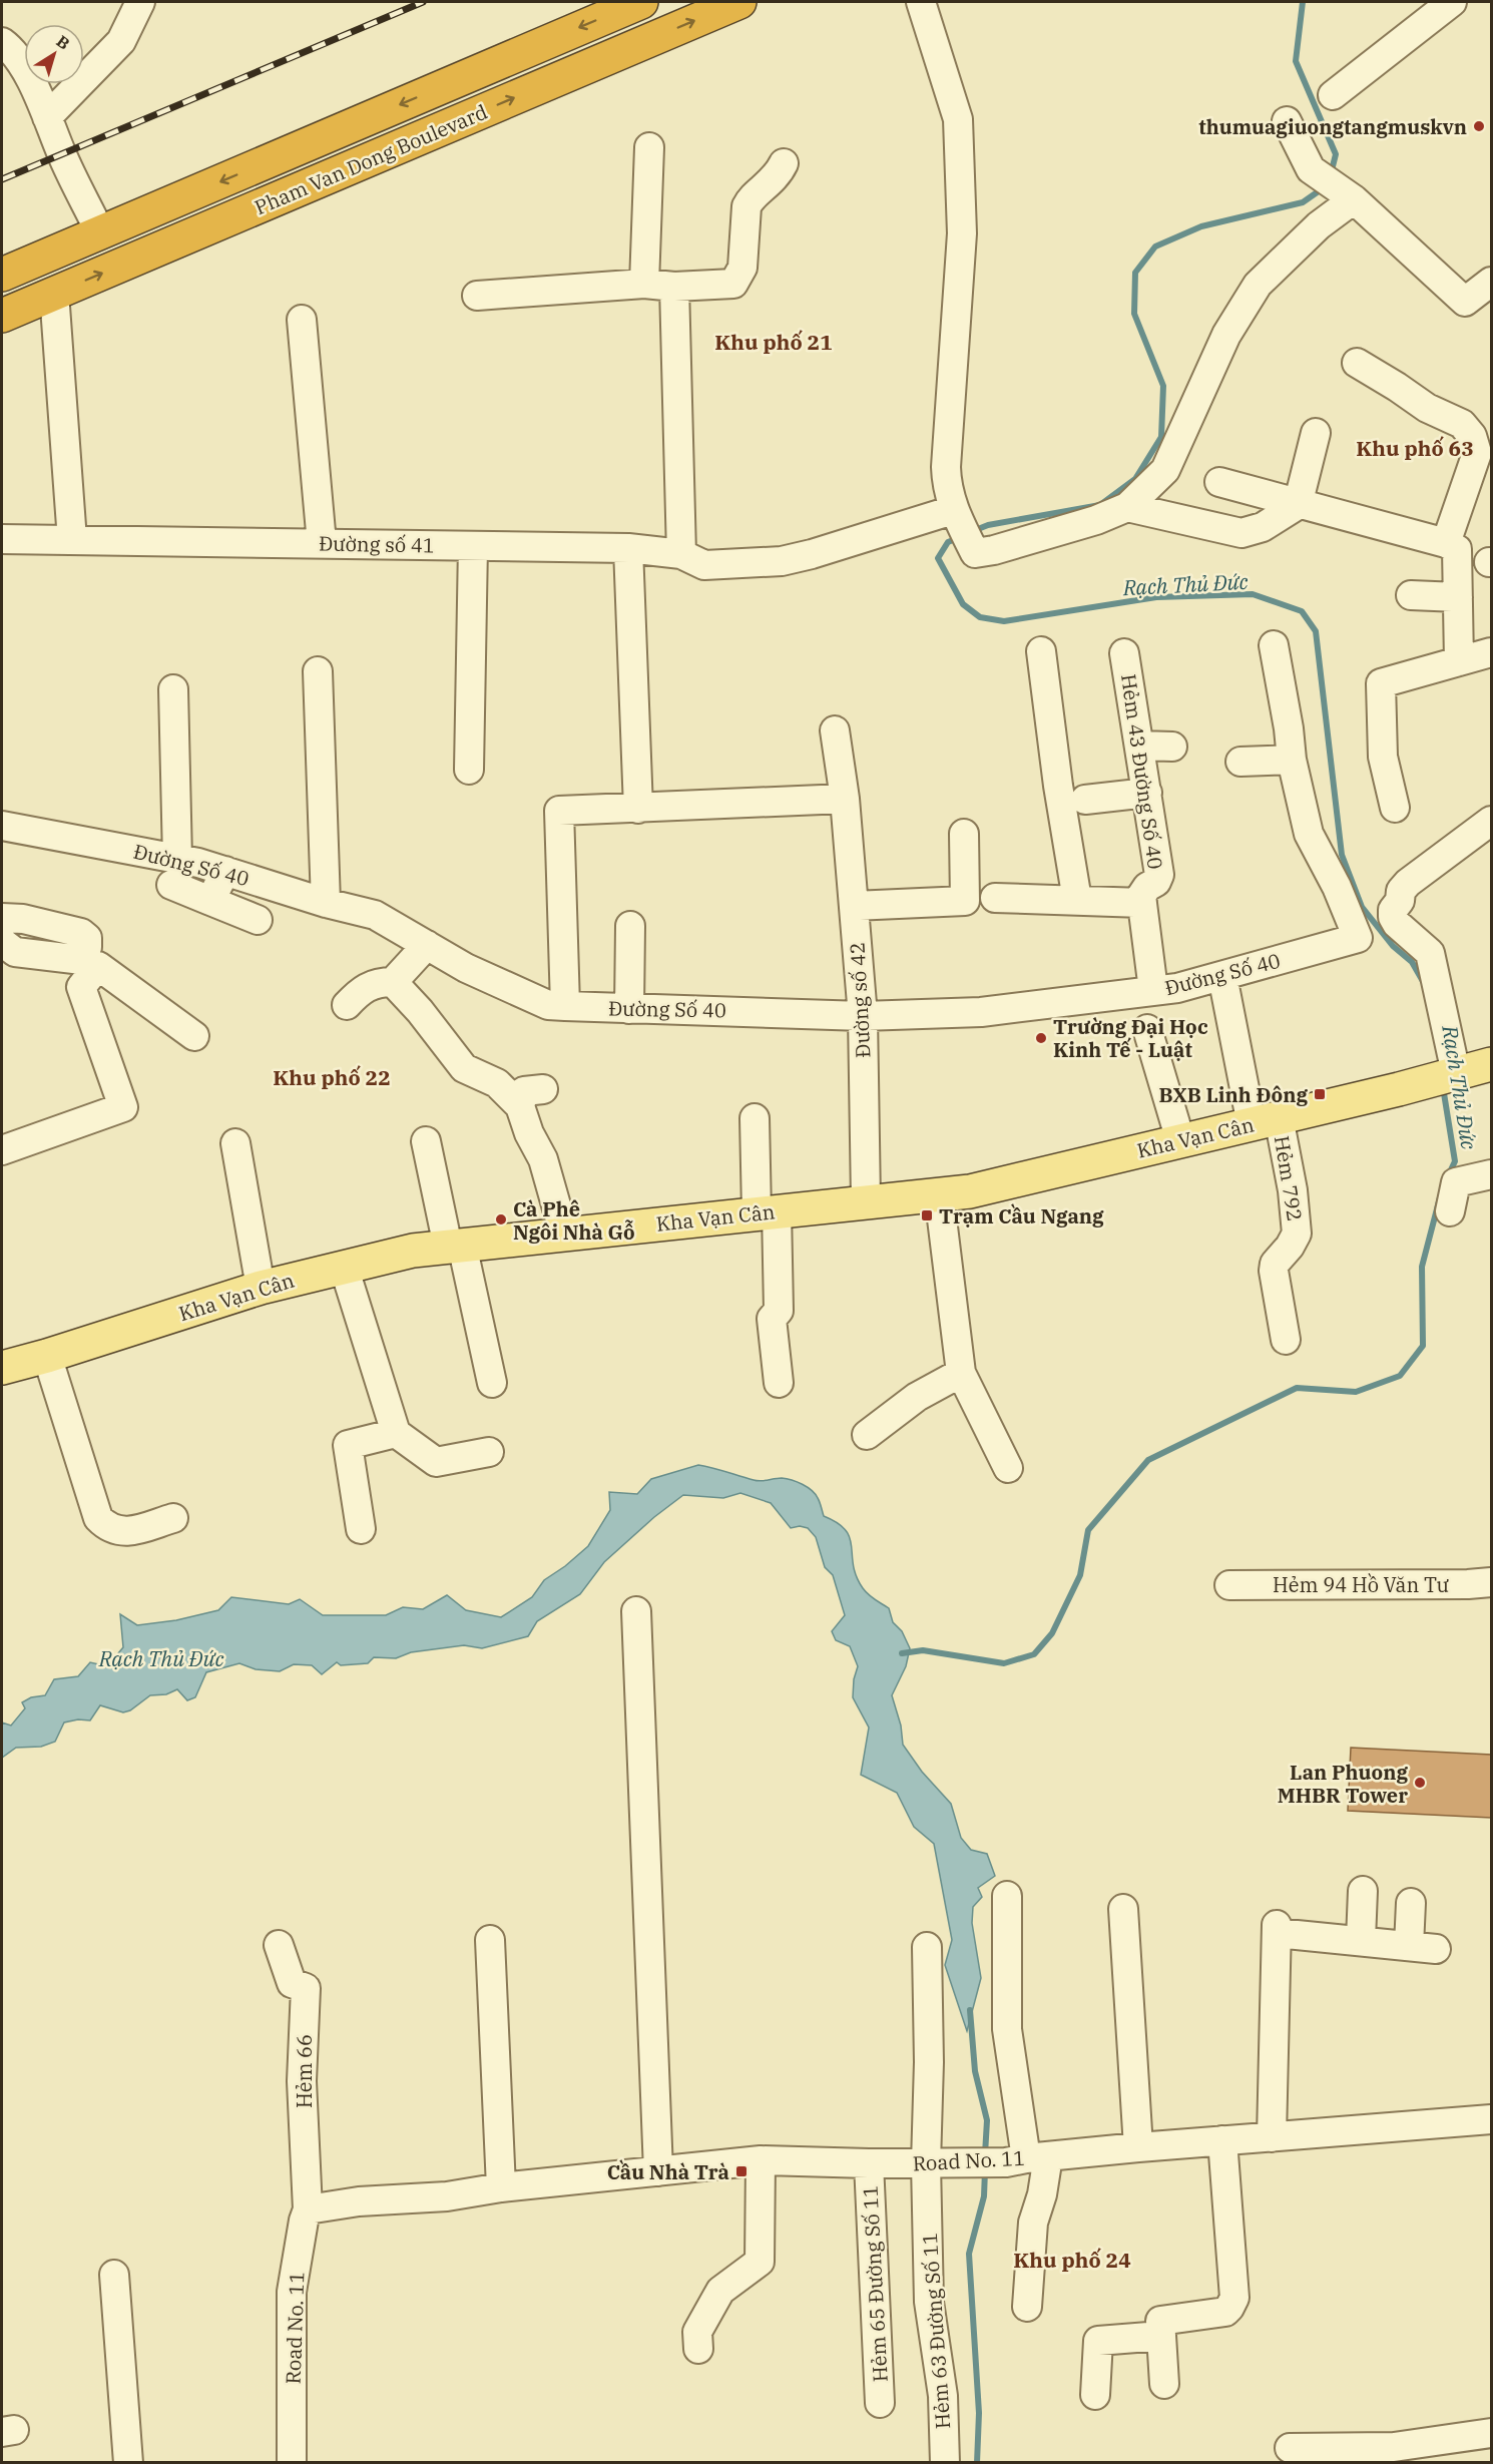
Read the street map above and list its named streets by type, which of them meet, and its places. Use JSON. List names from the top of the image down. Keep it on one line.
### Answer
{"streets":{"highway":["Pham Van Dong Boulevard"],"main road":["Kha Vạn Cân"],"street":["Đường số 41","Hẻm 43 Đường Số 40","Đường Số 40","Đường số 42","Hẻm 792","Hẻm 94 Hồ Văn Tư","Hẻm 66","Road No. 11","Hẻm 65 Đường Số 11","Hẻm 63 Đường Số 11"]},"crossings":[["Đường Số 40","Đường số 42"],["Đường Số 40","Hẻm 792"],["Đường số 42","Kha Vạn Cân"],["Kha Vạn Cân","Hẻm 792"],["Hẻm 66","Road No. 11"],["Road No. 11","Hẻm 65 Đường Số 11"],["Road No. 11","Hẻm 63 Đường Số 11"]],"districts":["Khu phố 21","Khu phố 63","Khu phố 22","Khu phố 24"],"water":["Rạch Thủ Đức"],"places":{"other":["thumuagiuongtangmuskvn","Trường Đại Học Kinh Tế - Luật","Cà Phê Ngôi Nhà Gỗ","Lan Phuong MHBR Tower"],"transit":["BXB Linh Đông","Trạm Cầu Ngang","Cầu Nhà Trà"]},"north":"top right"}
